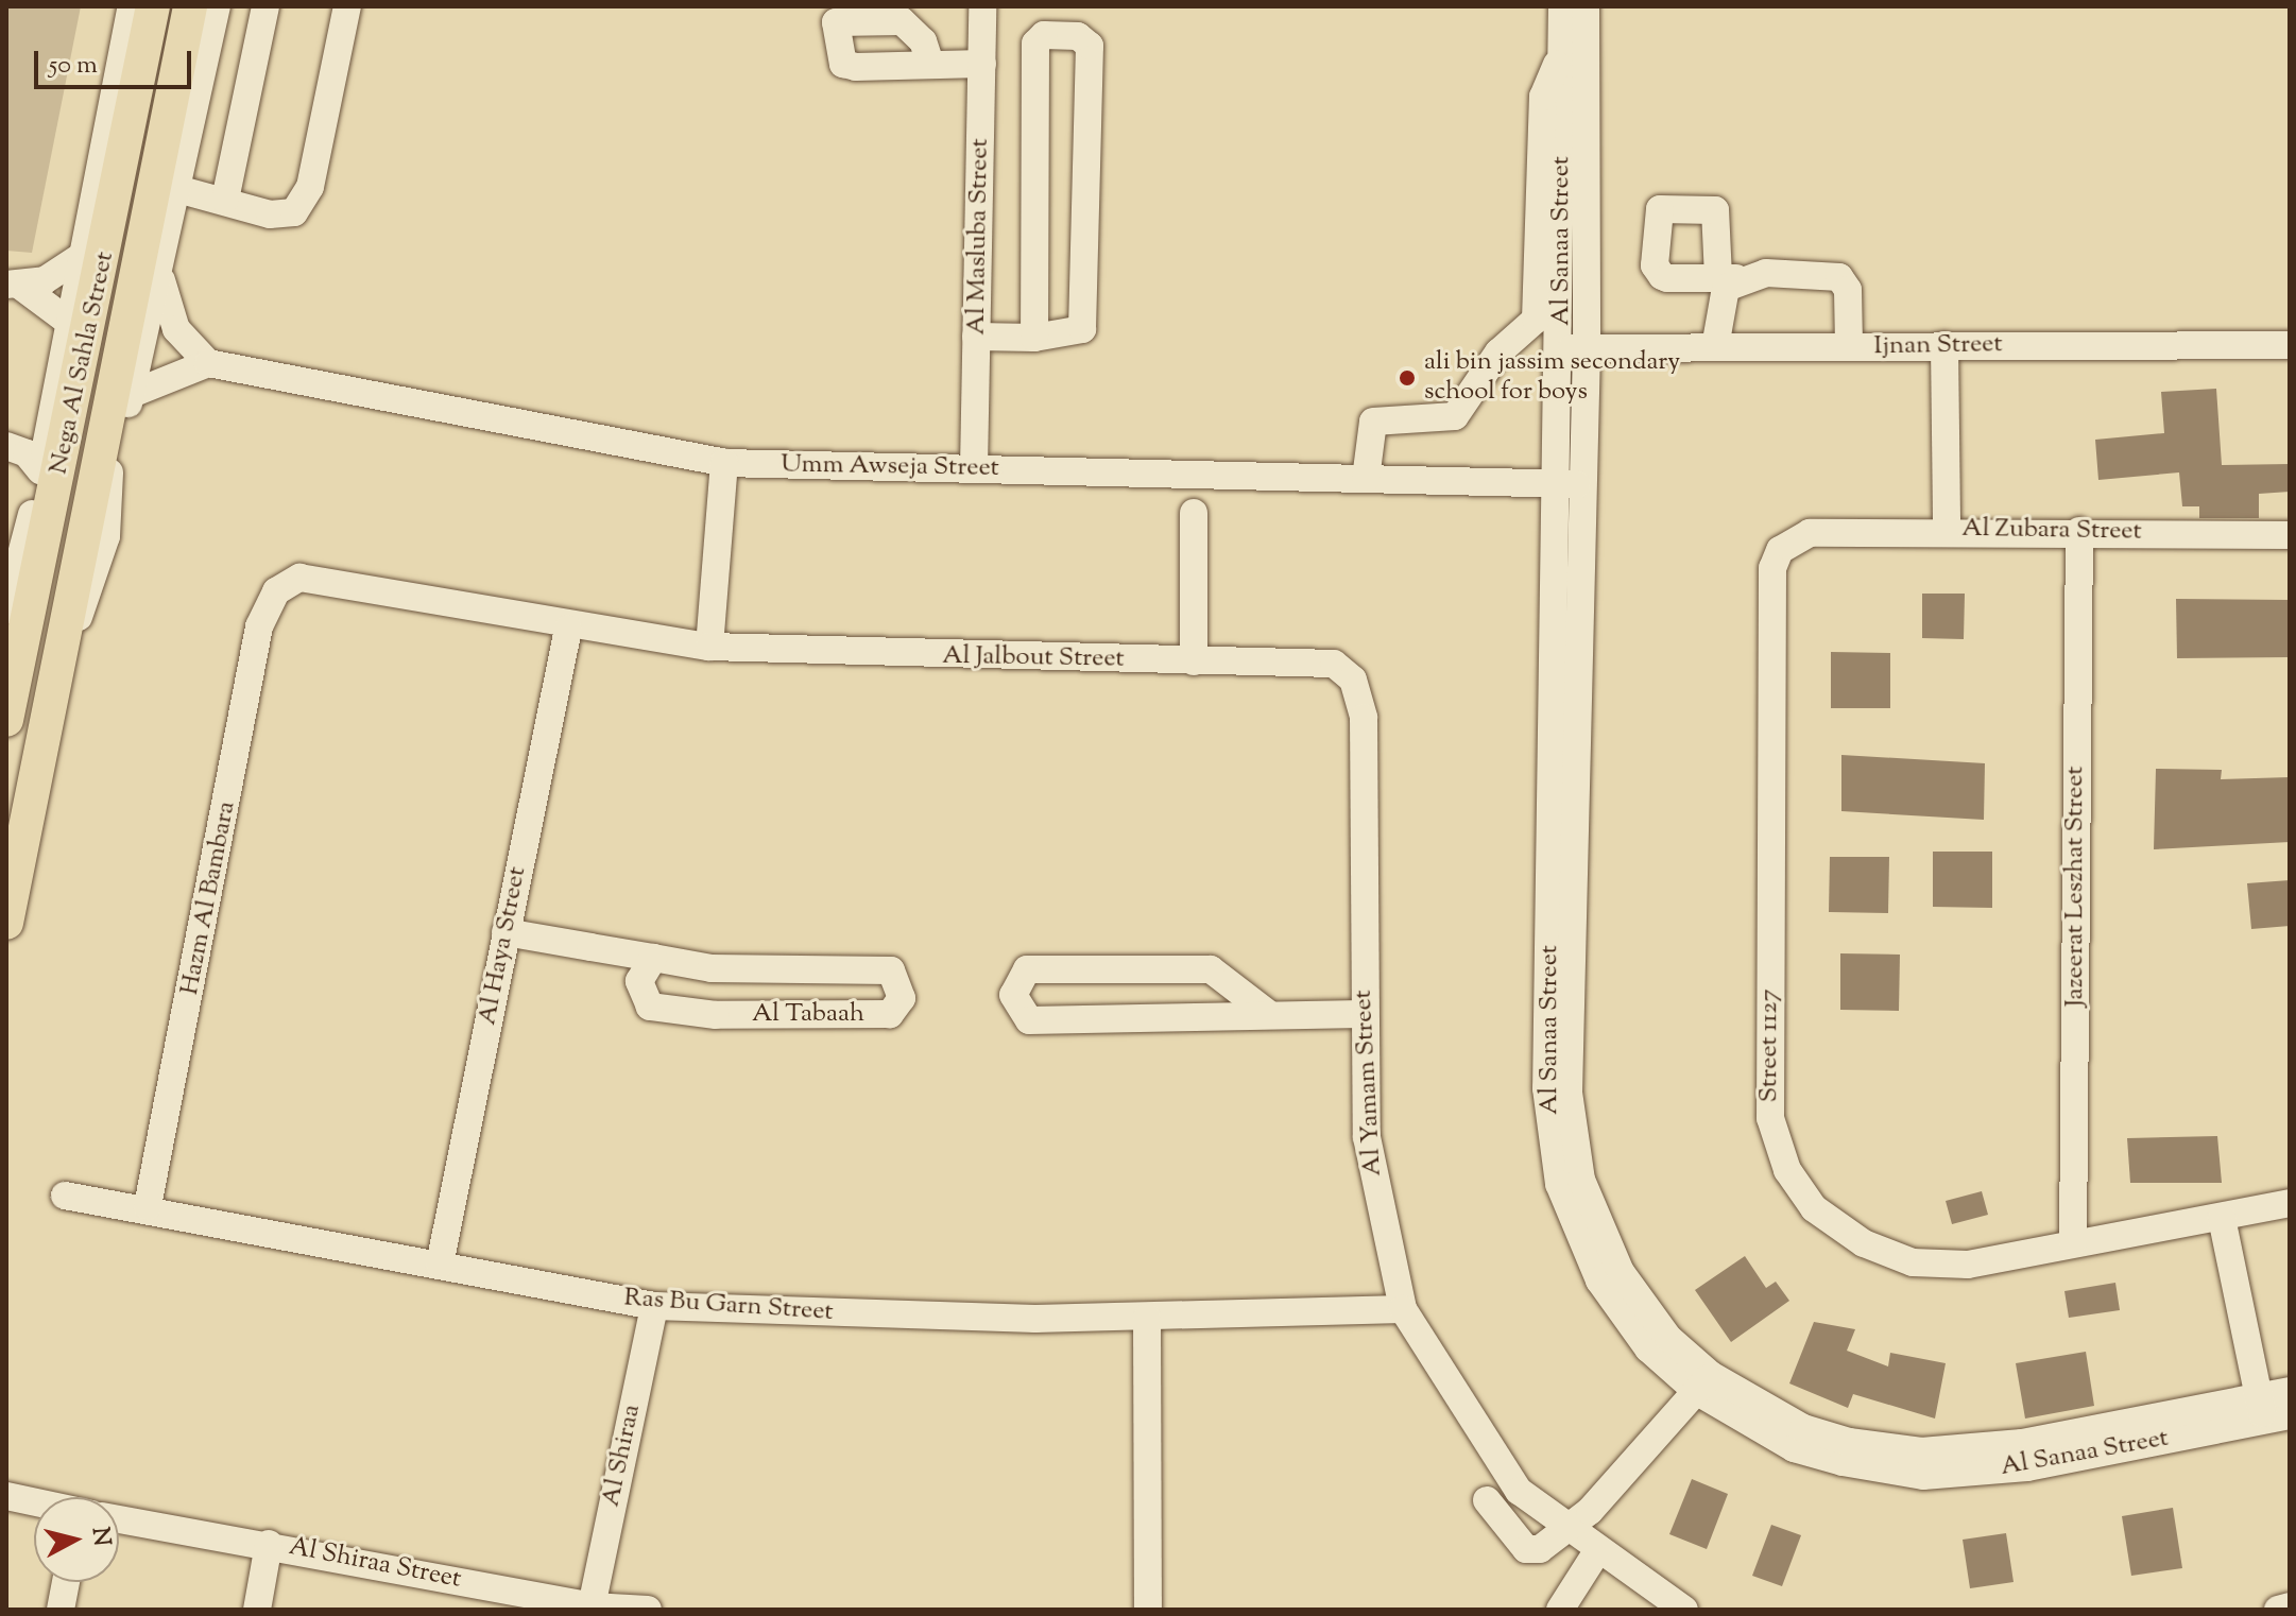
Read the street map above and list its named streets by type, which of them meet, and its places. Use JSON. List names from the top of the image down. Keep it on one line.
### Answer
{"streets":{"main road":["Nega Al Sahla Street"],"street":["Al Masluba Street","Al Sanaa Street","Ijnan Street","Umm Awseja Street","Al Zubara Street","Al Jalbout Street","Jazeerat Leszhat Street","Hazm Al Bambara","Al Haya Street","Al Tabaah","Street 1127","Al Yamam Street","Ras Bu Garn Street","Al Shiraa","Al Shiraa Street"]},"crossings":[["Al Masluba Street","Umm Awseja Street"],["Al Sanaa Street","Ijnan Street"],["Al Sanaa Street","Umm Awseja Street"],["Ijnan Street","Al Zubara Street"],["Al Zubara Street","Jazeerat Leszhat Street"],["Al Zubara Street","Street 1127"],["Al Jalbout Street","Hazm Al Bambara"],["Al Jalbout Street","Al Haya Street"],["Al Jalbout Street","Al Yamam Street"],["Jazeerat Leszhat Street","Street 1127"],["Hazm Al Bambara","Ras Bu Garn Street"],["Al Haya Street","Al Tabaah"],["Al Haya Street","Ras Bu Garn Street"],["Al Yamam Street","Ras Bu Garn Street"],["Ras Bu Garn Street","Al Shiraa"],["Al Shiraa","Al Shiraa Street"]],"places":["ali bin jassim secondary school for boys"],"scale_bar":"50 m","north":"right"}
